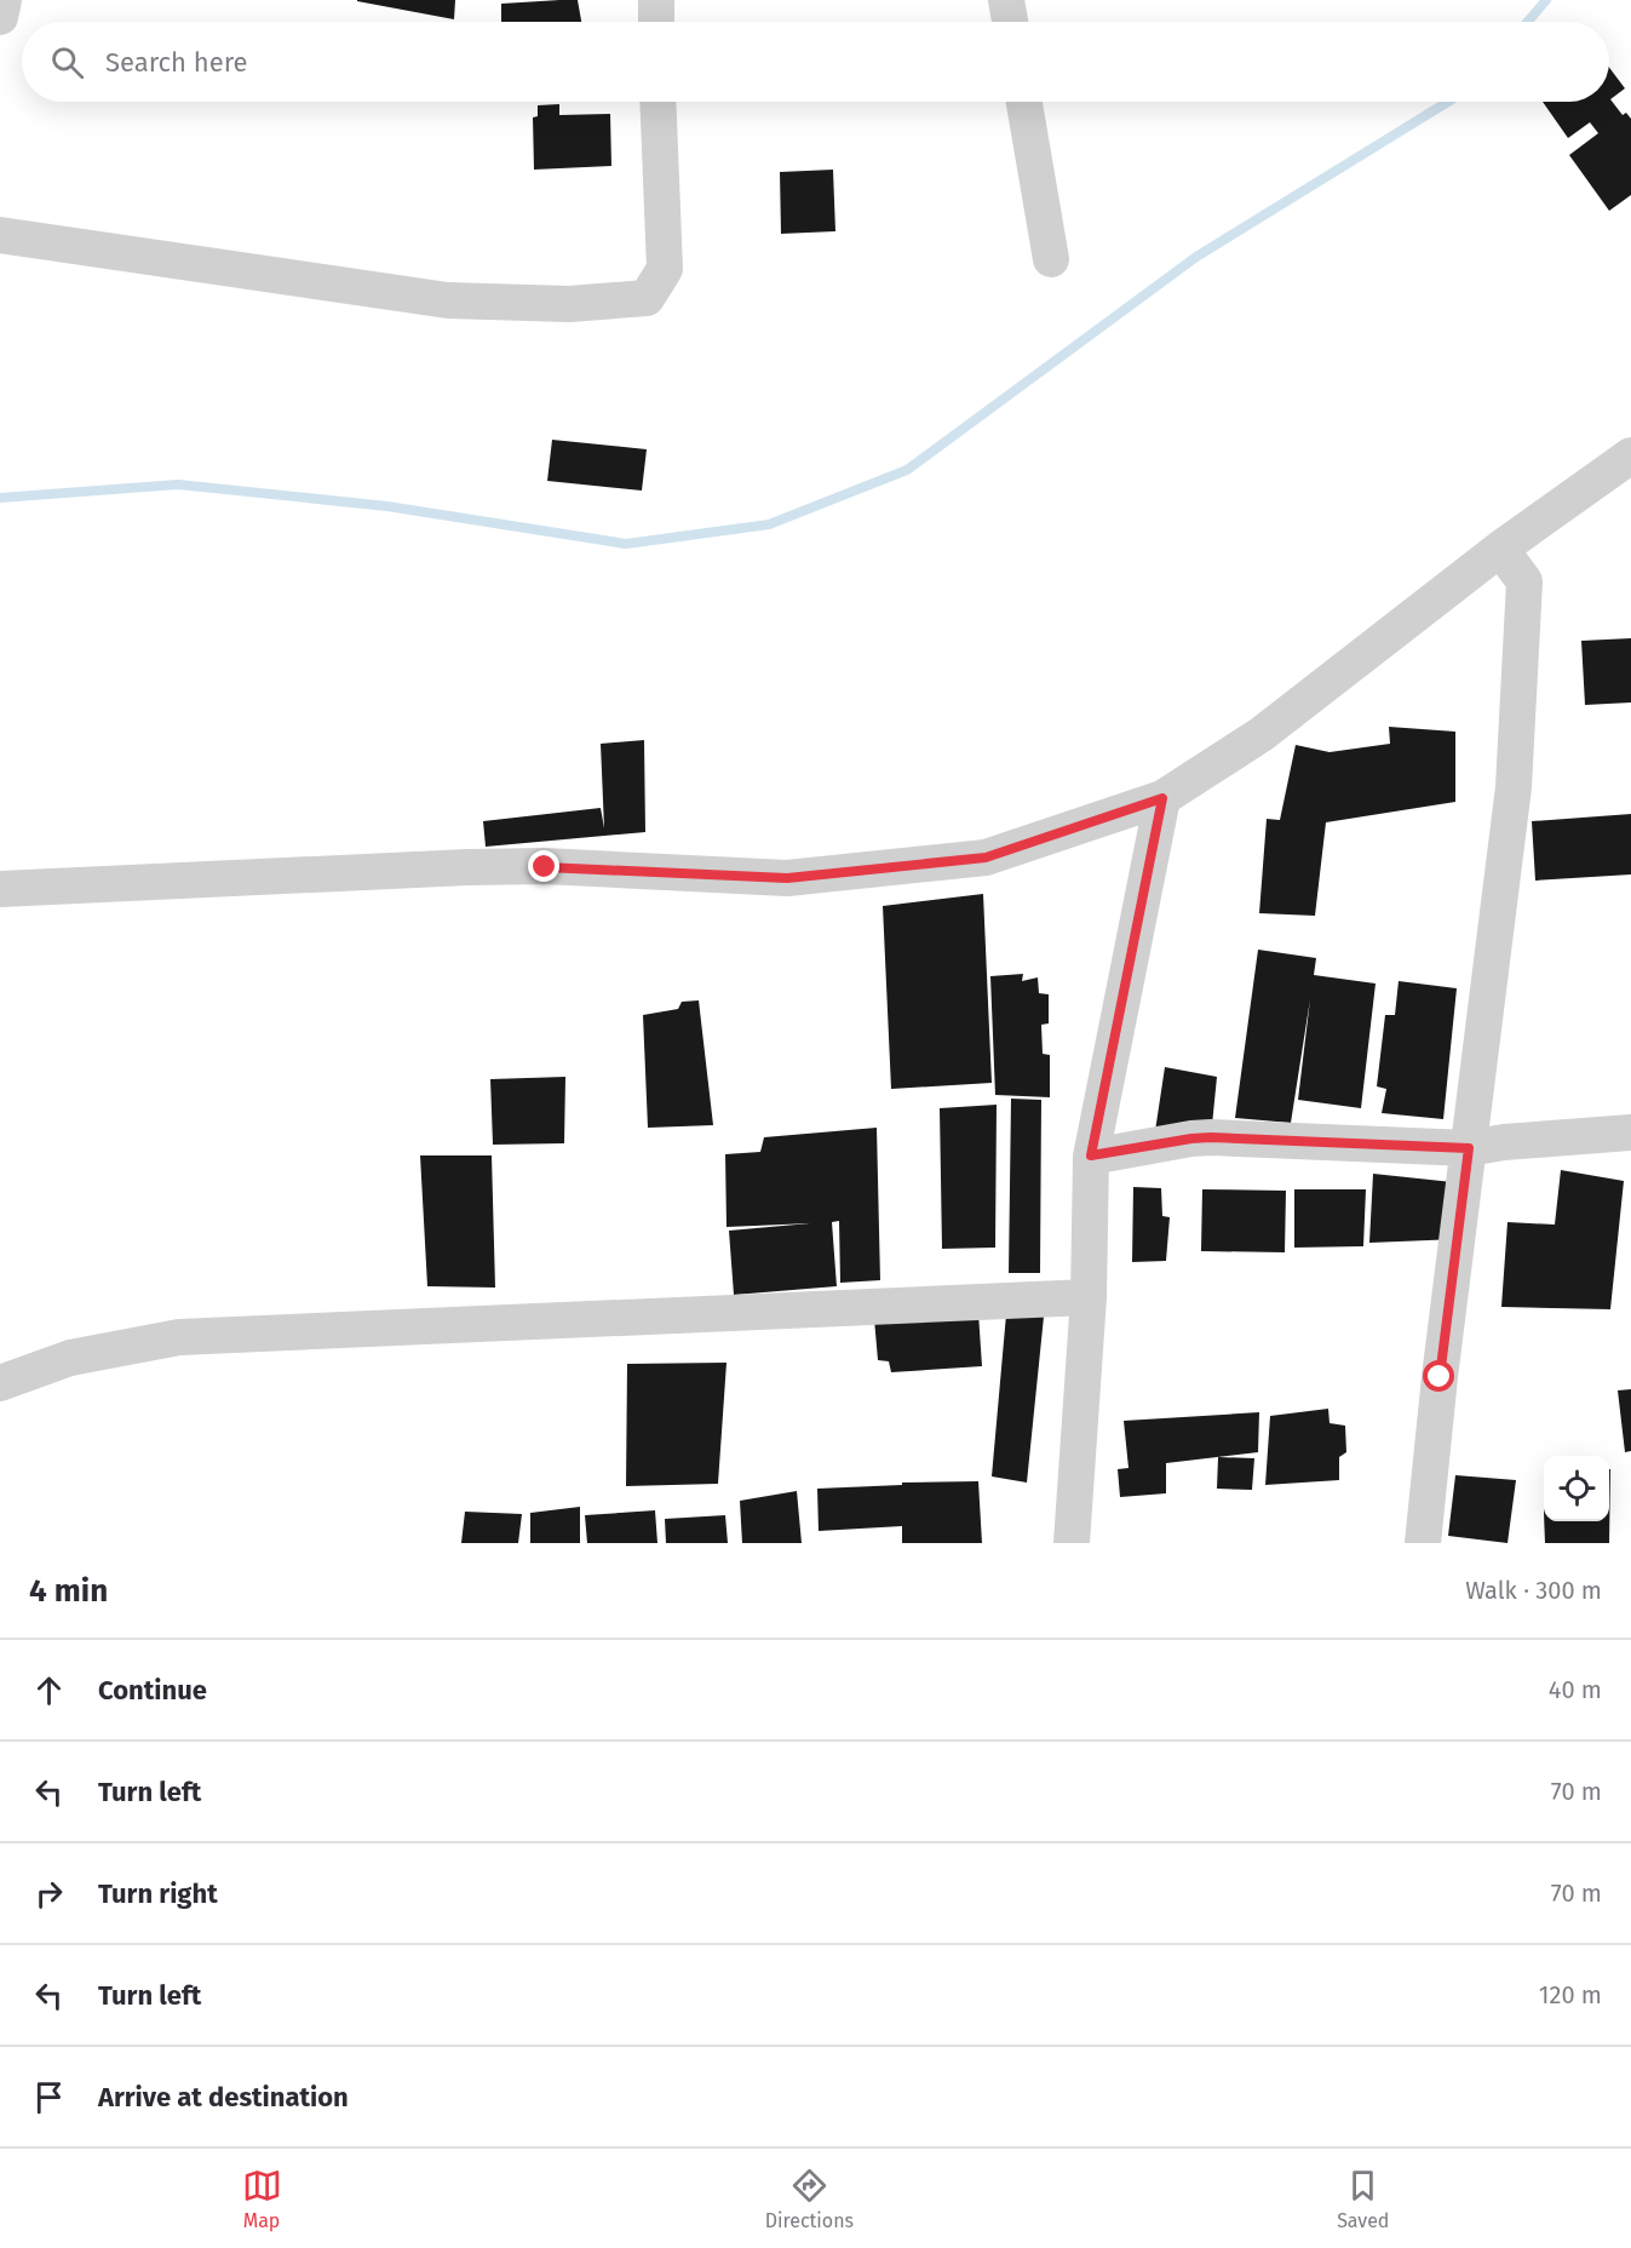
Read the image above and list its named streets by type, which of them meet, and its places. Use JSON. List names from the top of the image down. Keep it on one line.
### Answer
{"page":{"search":"Search here","heading":["4 min","Walk · 300 m"],"list":[["Continue","40 m"],["Turn left","70 m"],["Turn right","70 m"],["Turn left","120 m"],"Arrive at destination"],"nav":["Map","Directions","Saved"]}}
